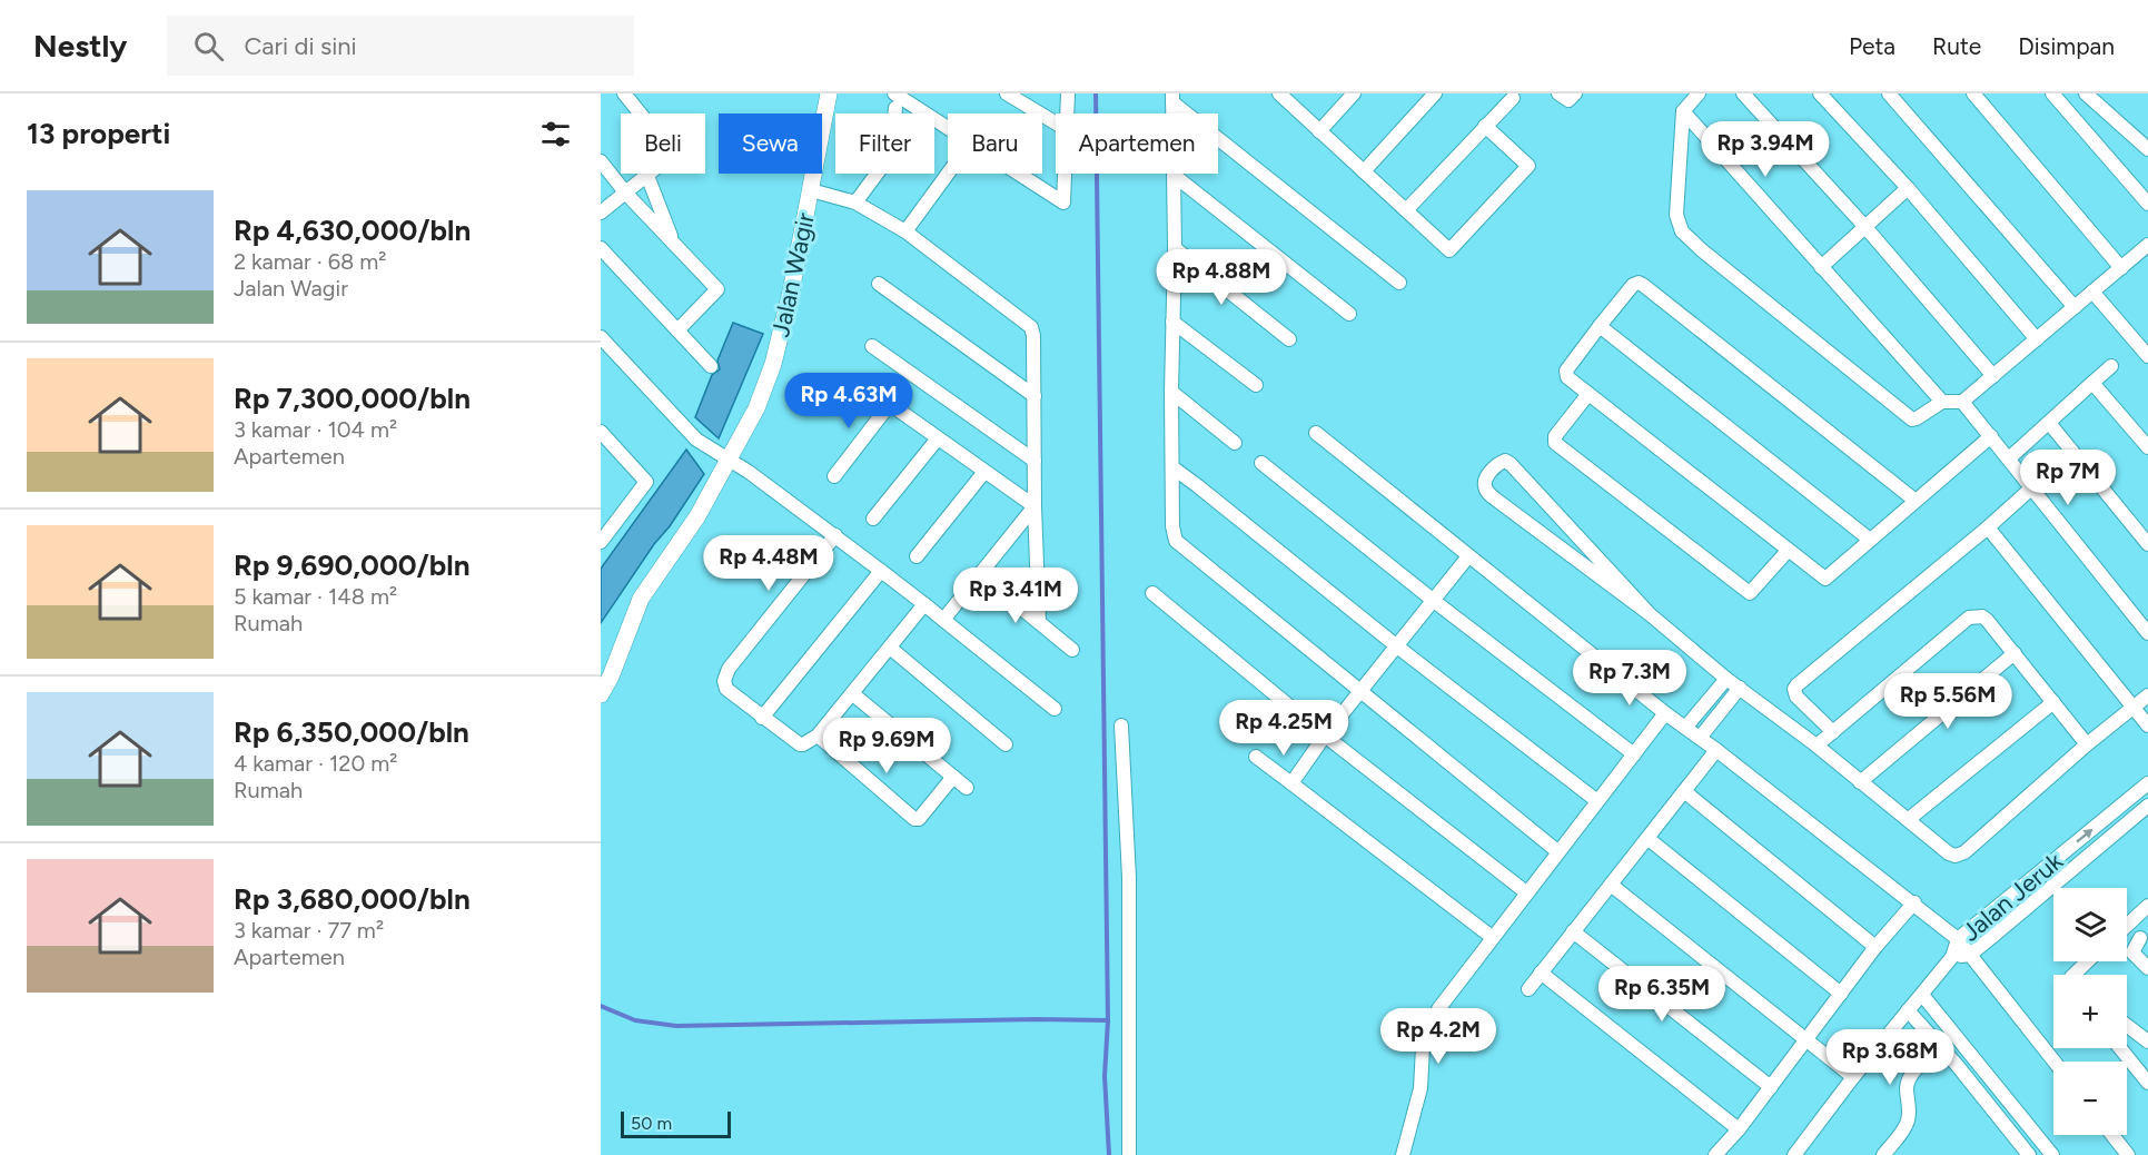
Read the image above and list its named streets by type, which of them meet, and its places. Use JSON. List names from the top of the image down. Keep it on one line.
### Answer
{"streets":{"street":["Jalan Wagir","Jalan Jeruk"]},"scale_bar":"50 m","page":{"header":"Nestly","search":"Cari di sini","nav":["Peta","Rute","Disimpan"],"heading":"13 properti","chip":["Beli","Sewa","Filter","Baru","Apartemen"],"price":["Rp 3.94M","Rp 4.88M","Rp 4.63M","Rp 7M","Rp 4.48M","Rp 3.41M","Rp 7.3M","Rp 5.56M","Rp 4.25M","Rp 9.69M","Rp 6.35M","Rp 4.2M","Rp 3.68M"],"list":[{"name":"Rp 4,630,000/bln","note":"2 kamar · 68 m² · Jalan Wagir"},{"name":"Rp 7,300,000/bln","note":"3 kamar · 104 m² · Apartemen"},{"name":"Rp 9,690,000/bln","note":"5 kamar · 148 m² · Rumah"},{"name":"Rp 6,350,000/bln","note":"4 kamar · 120 m² · Rumah"},{"name":"Rp 3,680,000/bln","note":"3 kamar · 77 m² · Apartemen"}],"map_buttons":["+","−"],"scale":"50 m"}}
